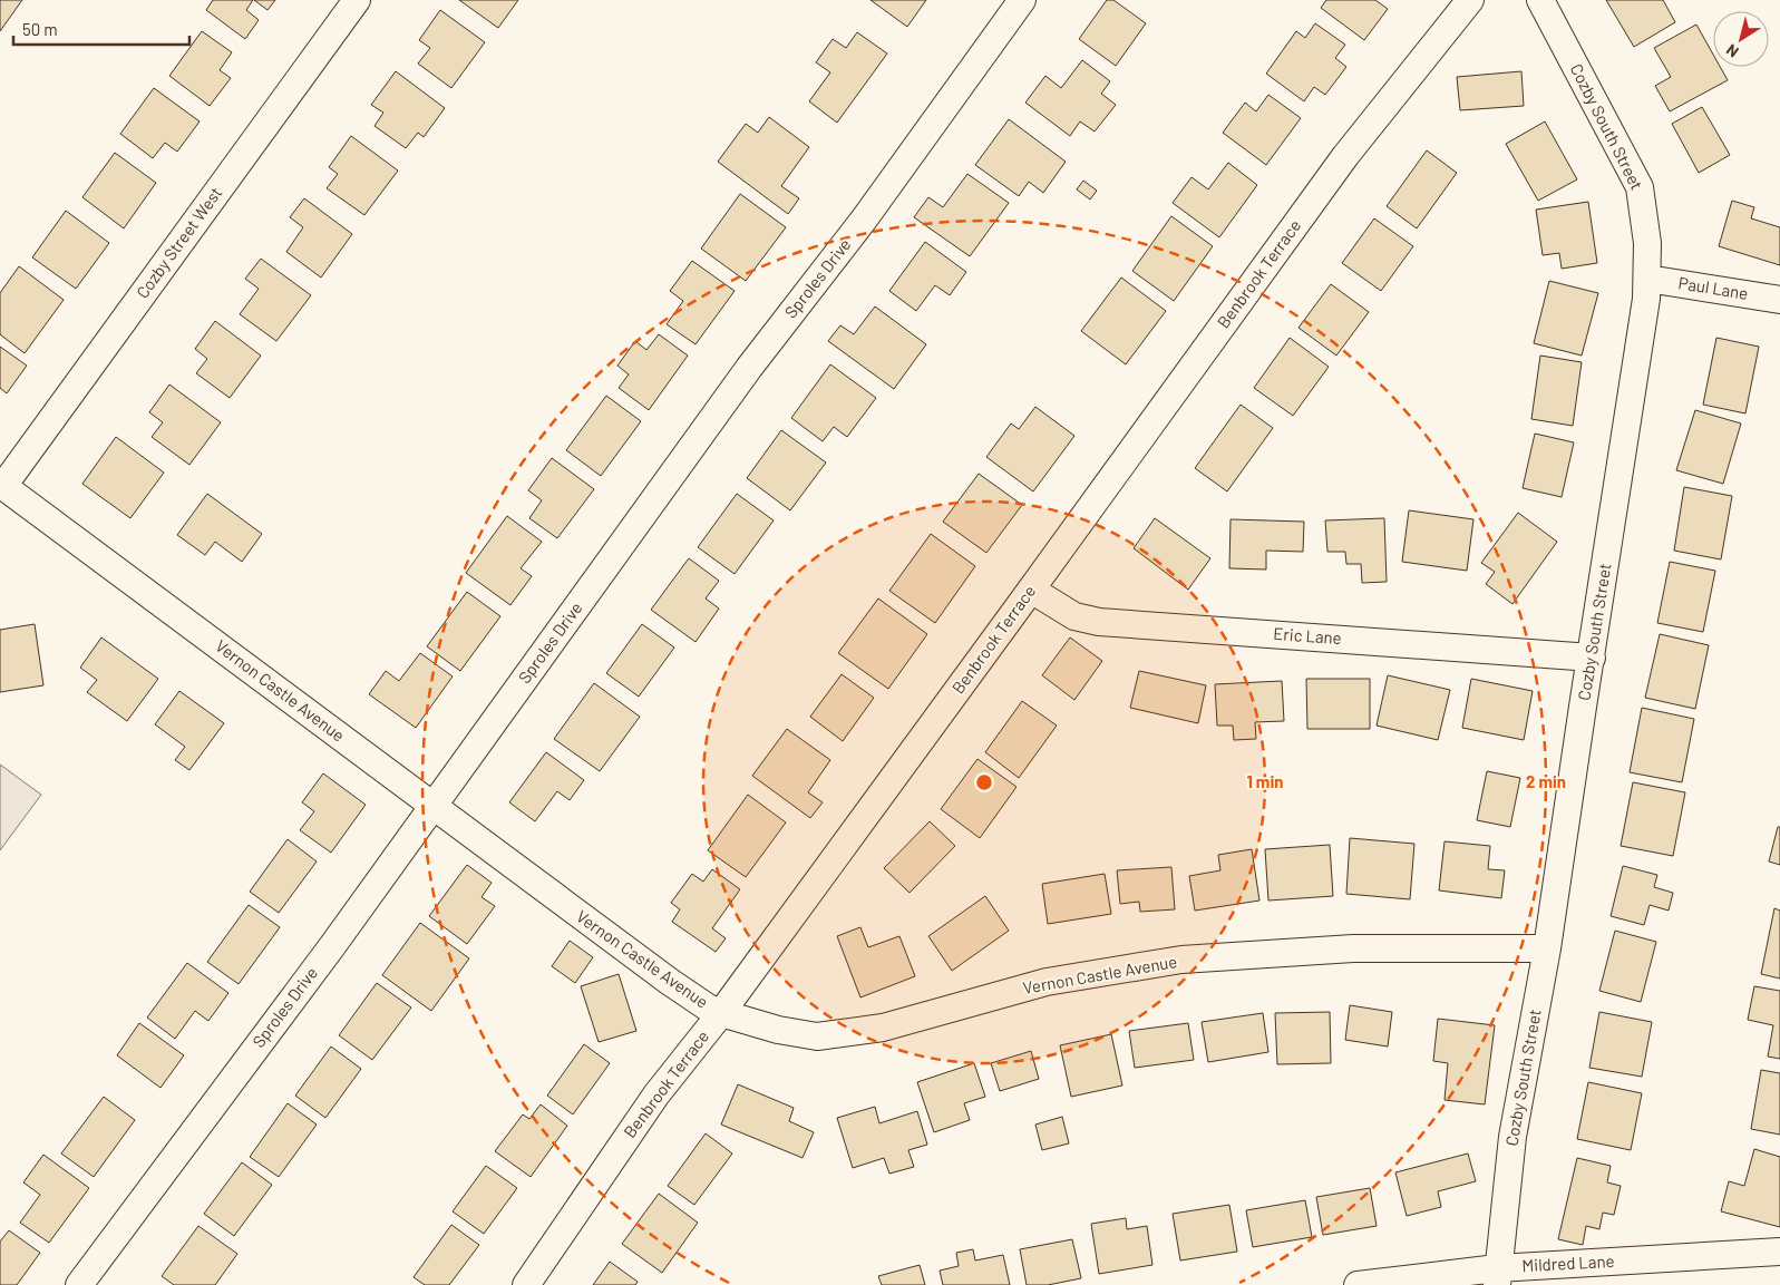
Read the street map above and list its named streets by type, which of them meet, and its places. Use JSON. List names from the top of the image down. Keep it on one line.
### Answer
{"streets":{"street":["Cozby South Street","Cozby Street West","Benbrook Terrace","Sproles Drive","Paul Lane","Eric Lane","Vernon Castle Avenue","Mildred Lane"]},"crossings":[["Cozby South Street","Paul Lane"],["Cozby South Street","Eric Lane"],["Cozby South Street","Vernon Castle Avenue"],["Cozby South Street","Mildred Lane"],["Cozby Street West","Vernon Castle Avenue"],["Benbrook Terrace","Eric Lane"],["Benbrook Terrace","Vernon Castle Avenue"],["Sproles Drive","Vernon Castle Avenue"]],"scale_bar":"50 m","north":"bottom left","rings":["1 min","2 min"]}
